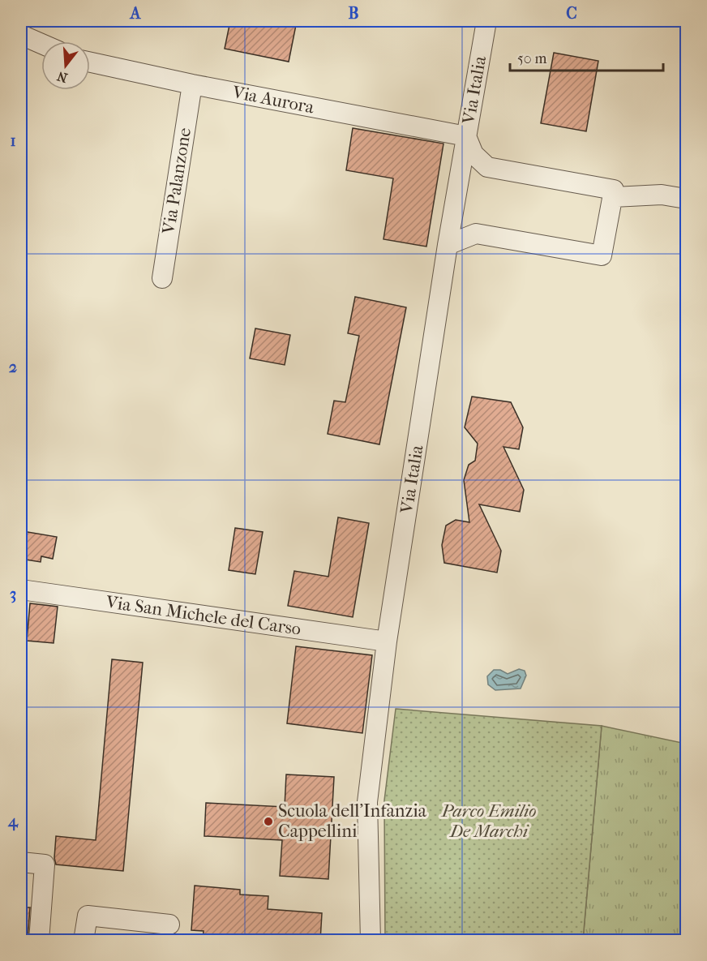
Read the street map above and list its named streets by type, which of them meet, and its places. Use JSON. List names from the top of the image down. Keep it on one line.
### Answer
{"streets":{"street":["Via Italia","Via Aurora","Via Palanzone","Via San Michele del Carso"]},"crossings":[["Via Italia","Via Aurora"],["Via Italia","Via San Michele del Carso"],["Via Aurora","Via Palanzone"]],"parks":["Parco Emilio De Marchi"],"places":["Scuola dell'Infanzia Cappellini"],"scale_bar":"50 m","north":"bottom","grid":{"columns":["A","B","C"],"rows":["1","2","3","4"]}}
